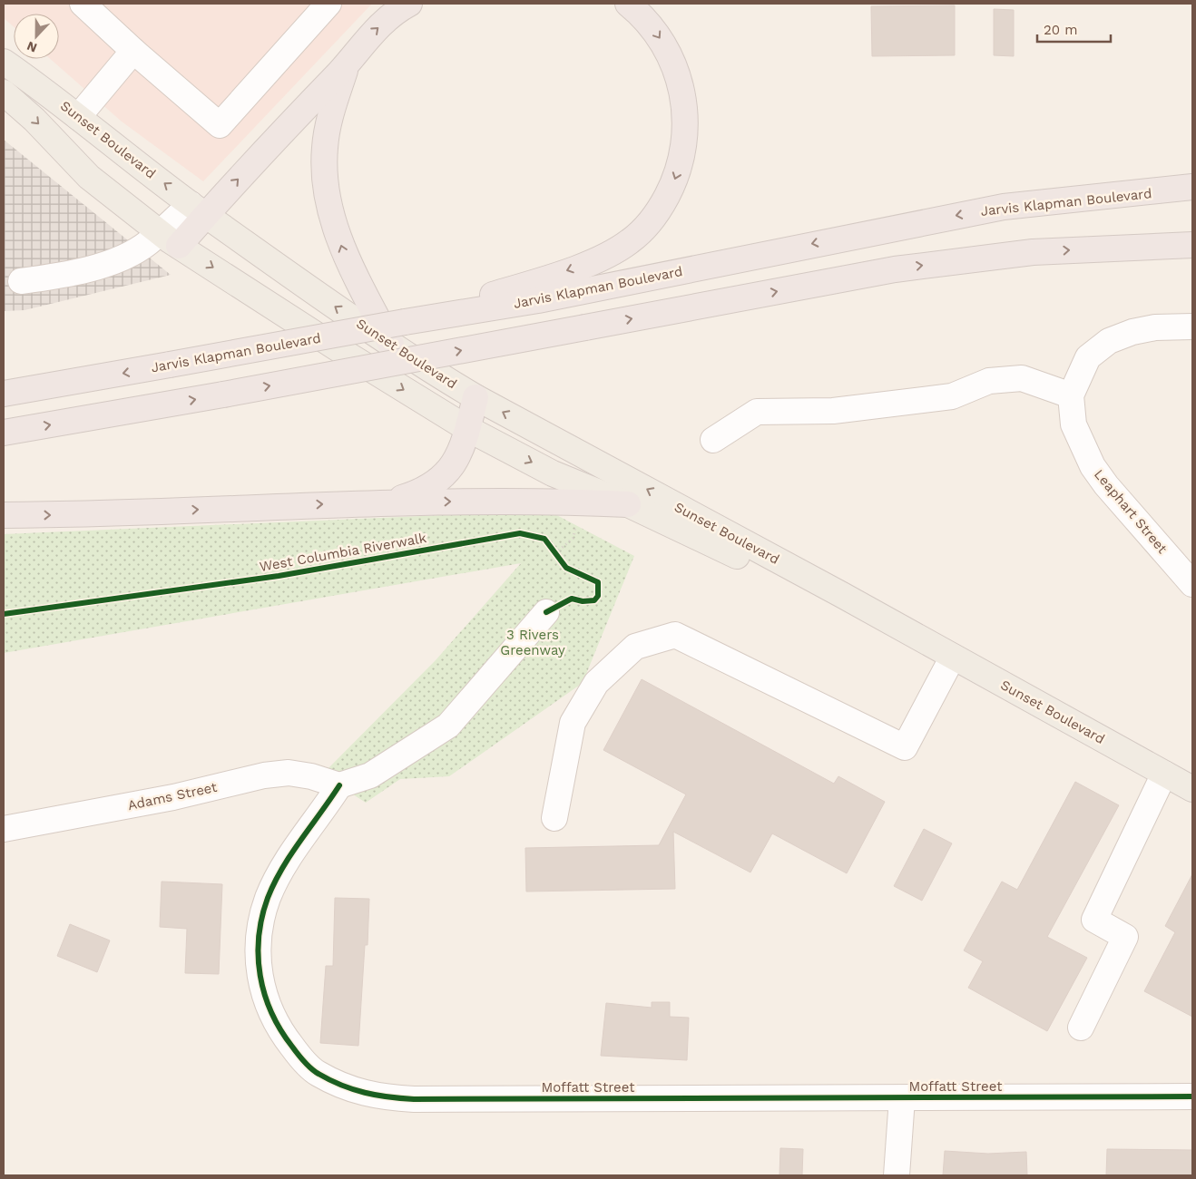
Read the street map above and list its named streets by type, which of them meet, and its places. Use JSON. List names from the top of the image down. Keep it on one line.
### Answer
{"streets":{"highway":["Jarvis Klapman Boulevard"],"main road":["Sunset Boulevard"],"street":["Leaphart Street","Adams Street","Moffatt Street"],"cycle path":["West Columbia Riverwalk"]},"crossings":[["Adams Street","Moffatt Street"]],"parks":["3 Rivers Greenway"],"scale_bar":"20 m","north":"bottom"}
